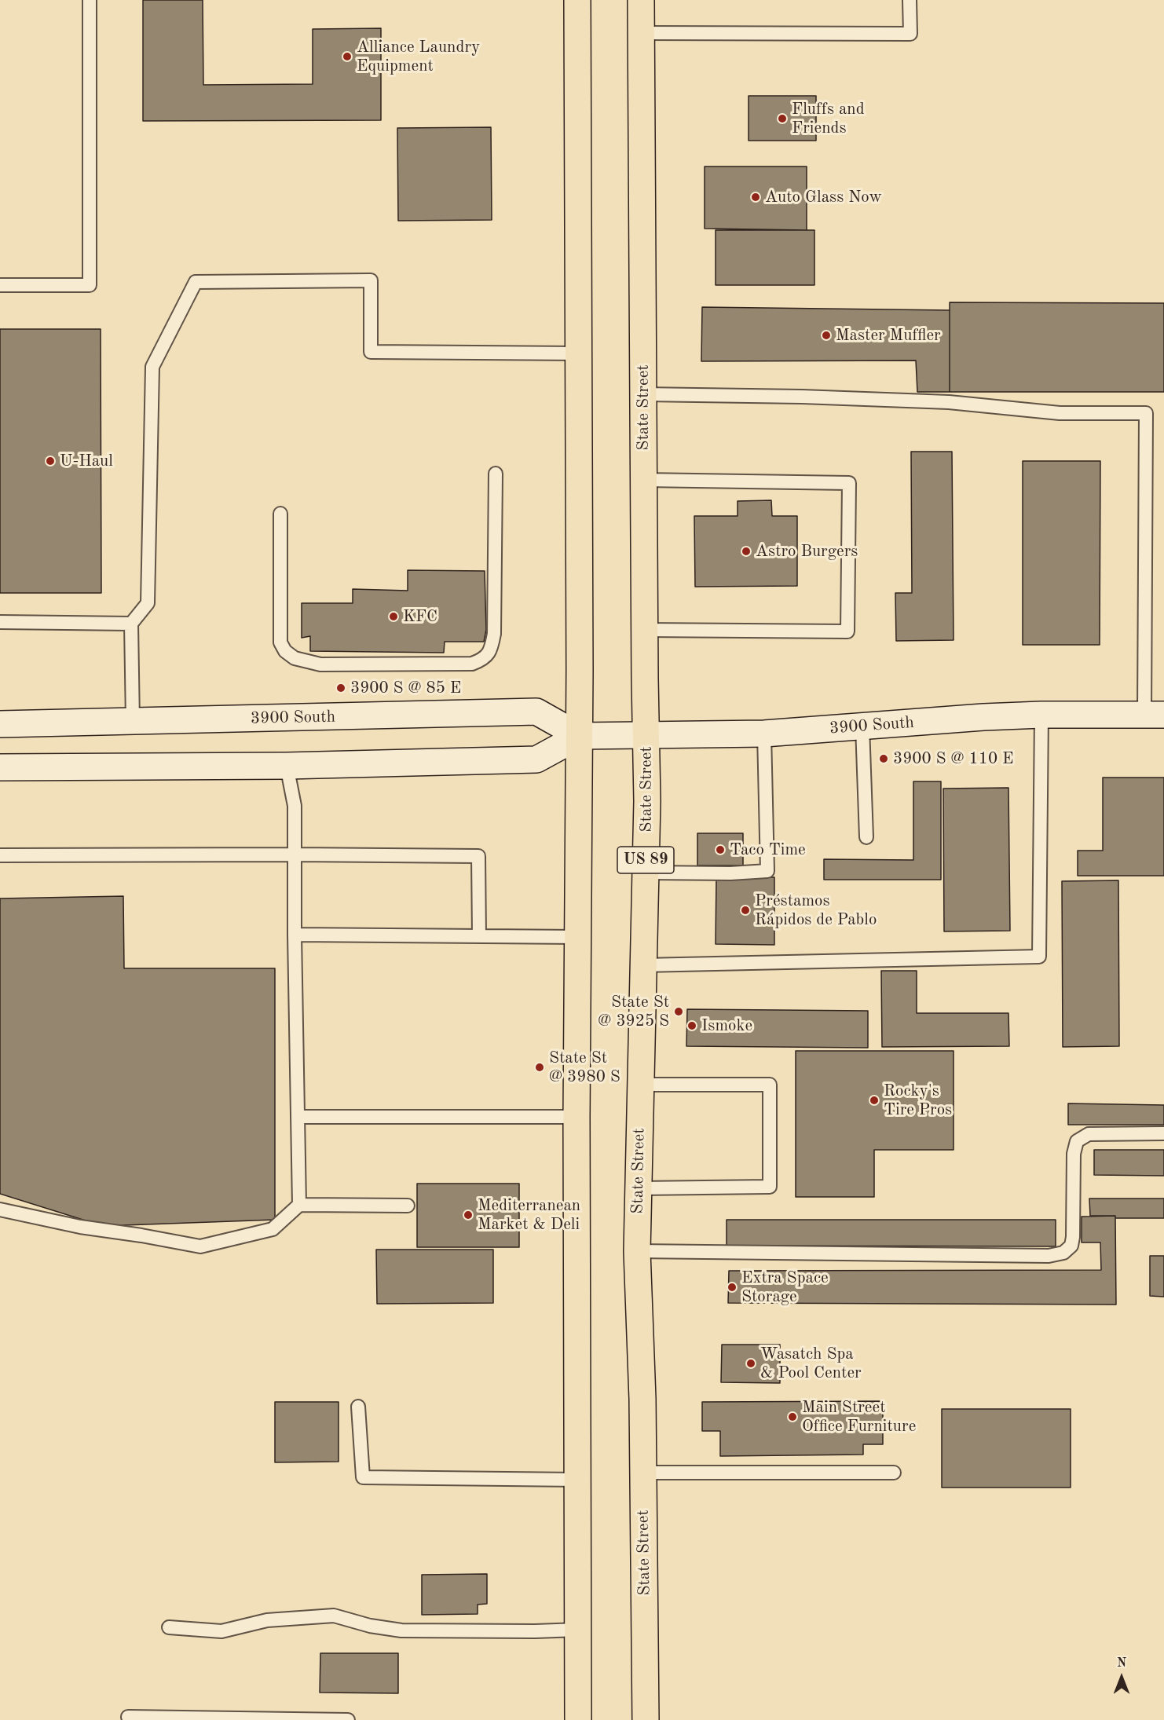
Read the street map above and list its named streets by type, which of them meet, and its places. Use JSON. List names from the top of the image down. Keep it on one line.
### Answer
{"streets":{"main road":["State Street","3900 South","US 89"]},"crossings":[["State Street","3900 South"]],"places":["Alliance Laundry Equipment","Fluffs and Friends","Auto Glass Now","Master Muffler","U-Haul","Astro Burgers","KFC","3900 S @ 85 E","3900 S @ 110 E","Taco Time","Préstamos Rápidos de Pablo","State St @ 3925 S","Ismoke","State St @ 3980 S","Rocky's Tire Pros","Mediterranean Market & Deli","Extra Space Storage","Wasatch Spa & Pool Center","Main Street Office Furniture"],"north":"top"}
